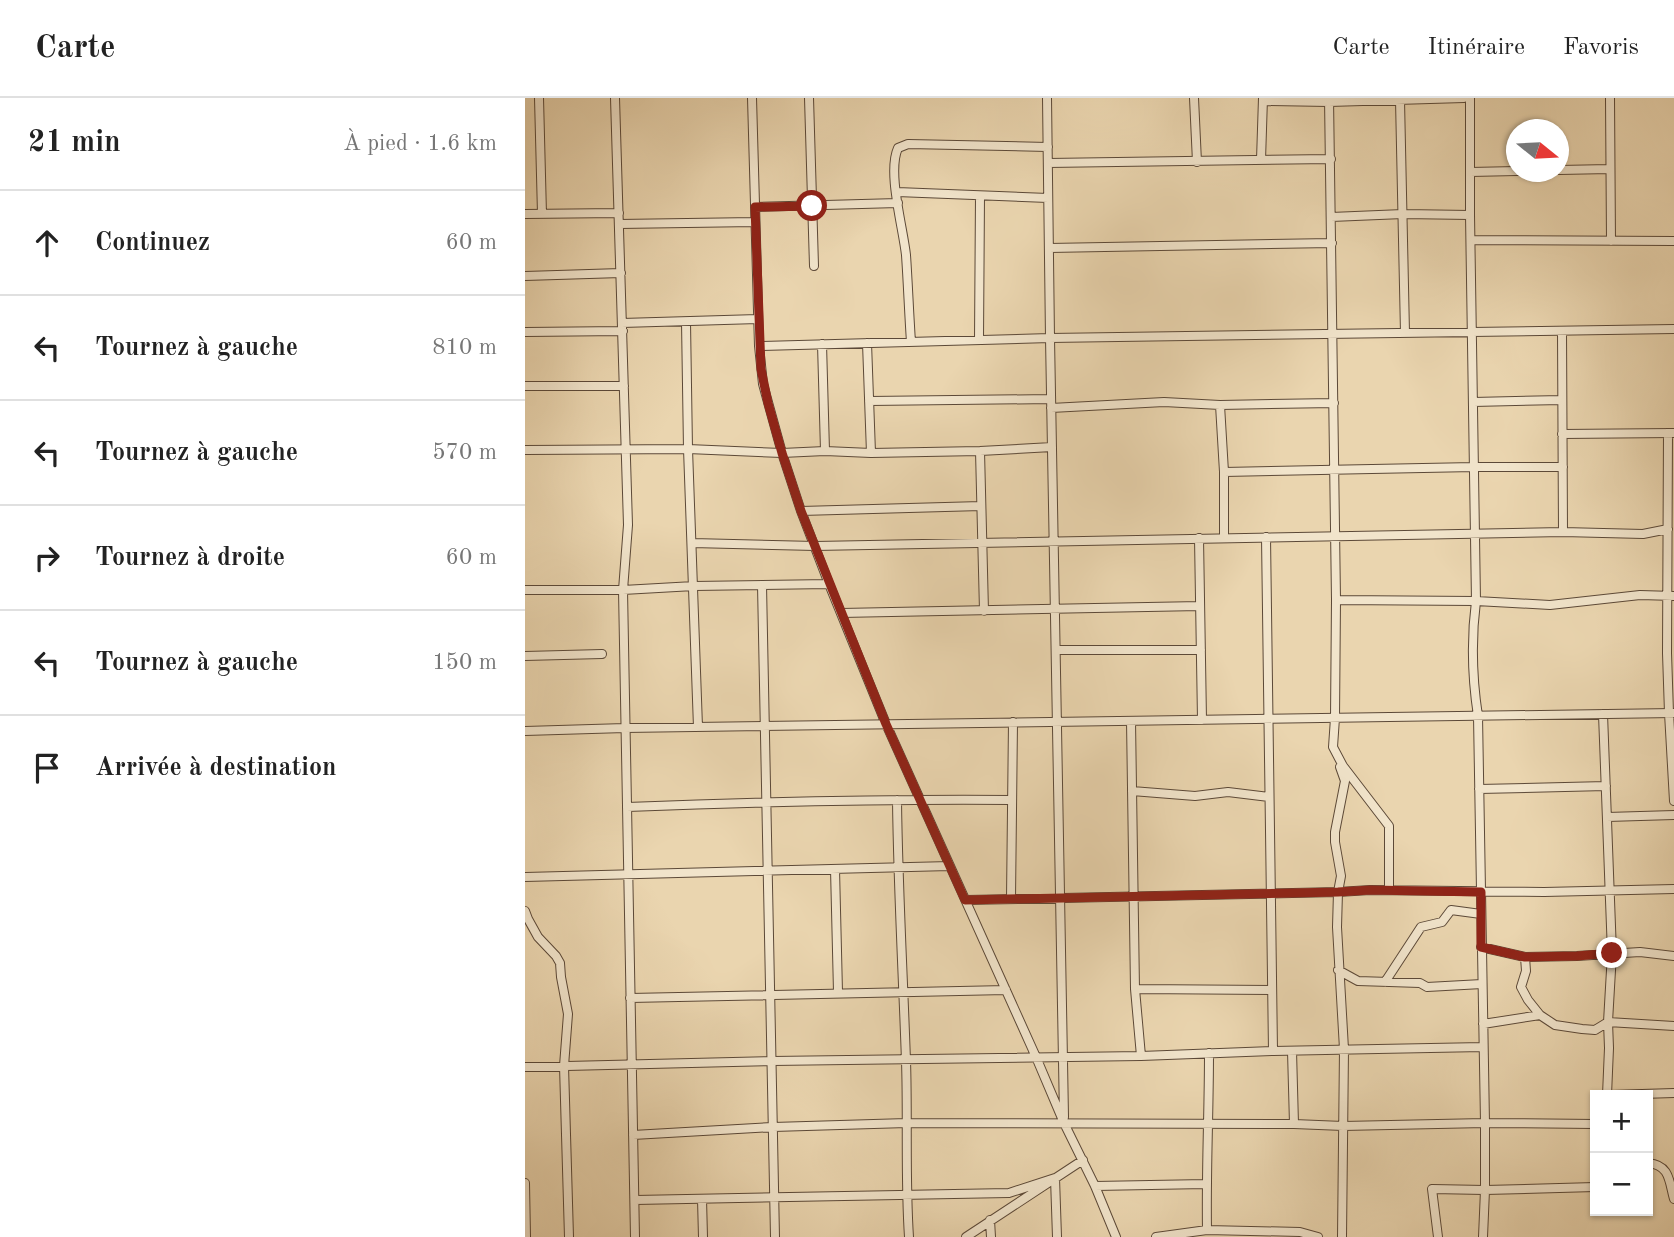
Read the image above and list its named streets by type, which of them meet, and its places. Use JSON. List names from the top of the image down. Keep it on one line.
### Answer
{"north":"right","page":{"header":"Carte","nav":["Carte","Itinéraire","Favoris"],"heading":["21 min","À pied · 1.6 km"],"list":[["Continuez","60 m"],["Tournez à gauche","810 m"],["Tournez à gauche","570 m"],["Tournez à droite","60 m"],["Tournez à gauche","150 m"],"Arrivée à destination"],"map_buttons":["+","−"]}}
